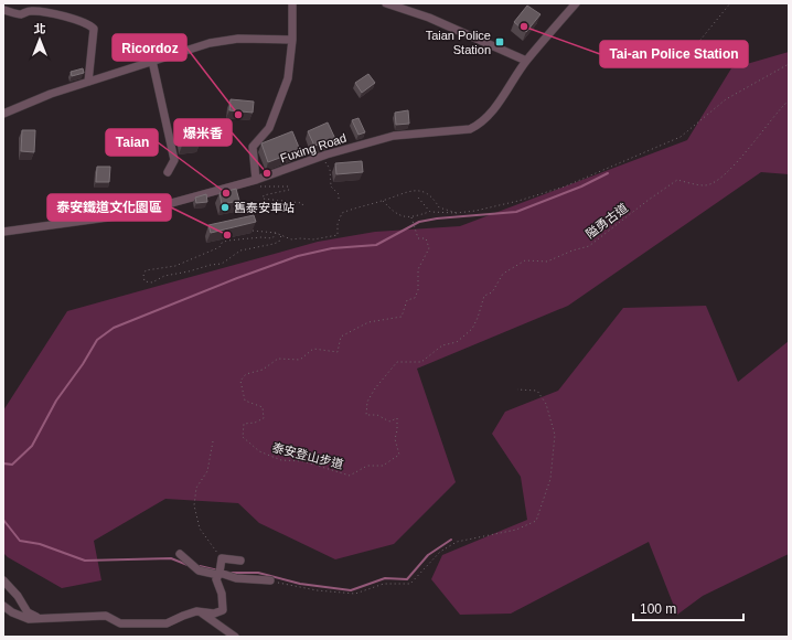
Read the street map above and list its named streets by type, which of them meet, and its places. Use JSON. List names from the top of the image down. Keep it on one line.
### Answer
{"streets":{"street":["Fuxing Road"],"path":["隘勇古道","泰安登山步道"]},"crossings":[["隘勇古道","泰安登山步道"]],"places":{"other":["Tai-an Police Station","Ricordoz","爆米香","Taian","舊泰安車站","泰安鐵道文化園區"],"transit":["Taian Police Station"]},"scale_bar":"100 m","north":"top"}
